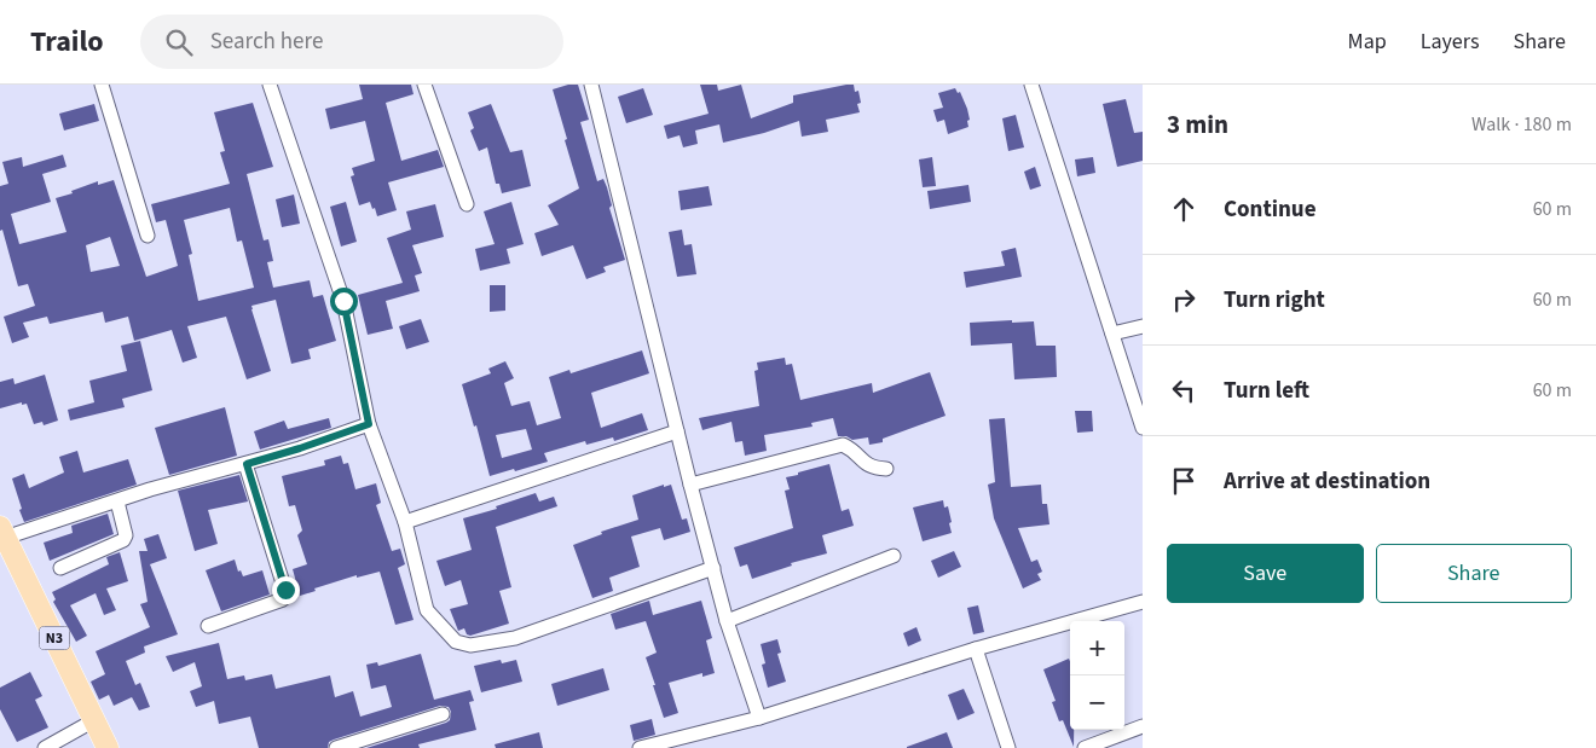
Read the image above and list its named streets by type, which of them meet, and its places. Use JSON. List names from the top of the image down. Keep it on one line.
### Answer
{"streets":{"main road":["N3"]},"page":{"header":"Trailo","search":"Search here","nav":["Map","Layers","Share"],"heading":["3 min","Walk · 180 m"],"list":[["Continue","60 m"],["Turn right","60 m"],["Turn left","60 m"],"Arrive at destination"],"buttons":["Save","Share"],"map_buttons":["+","−"]}}
